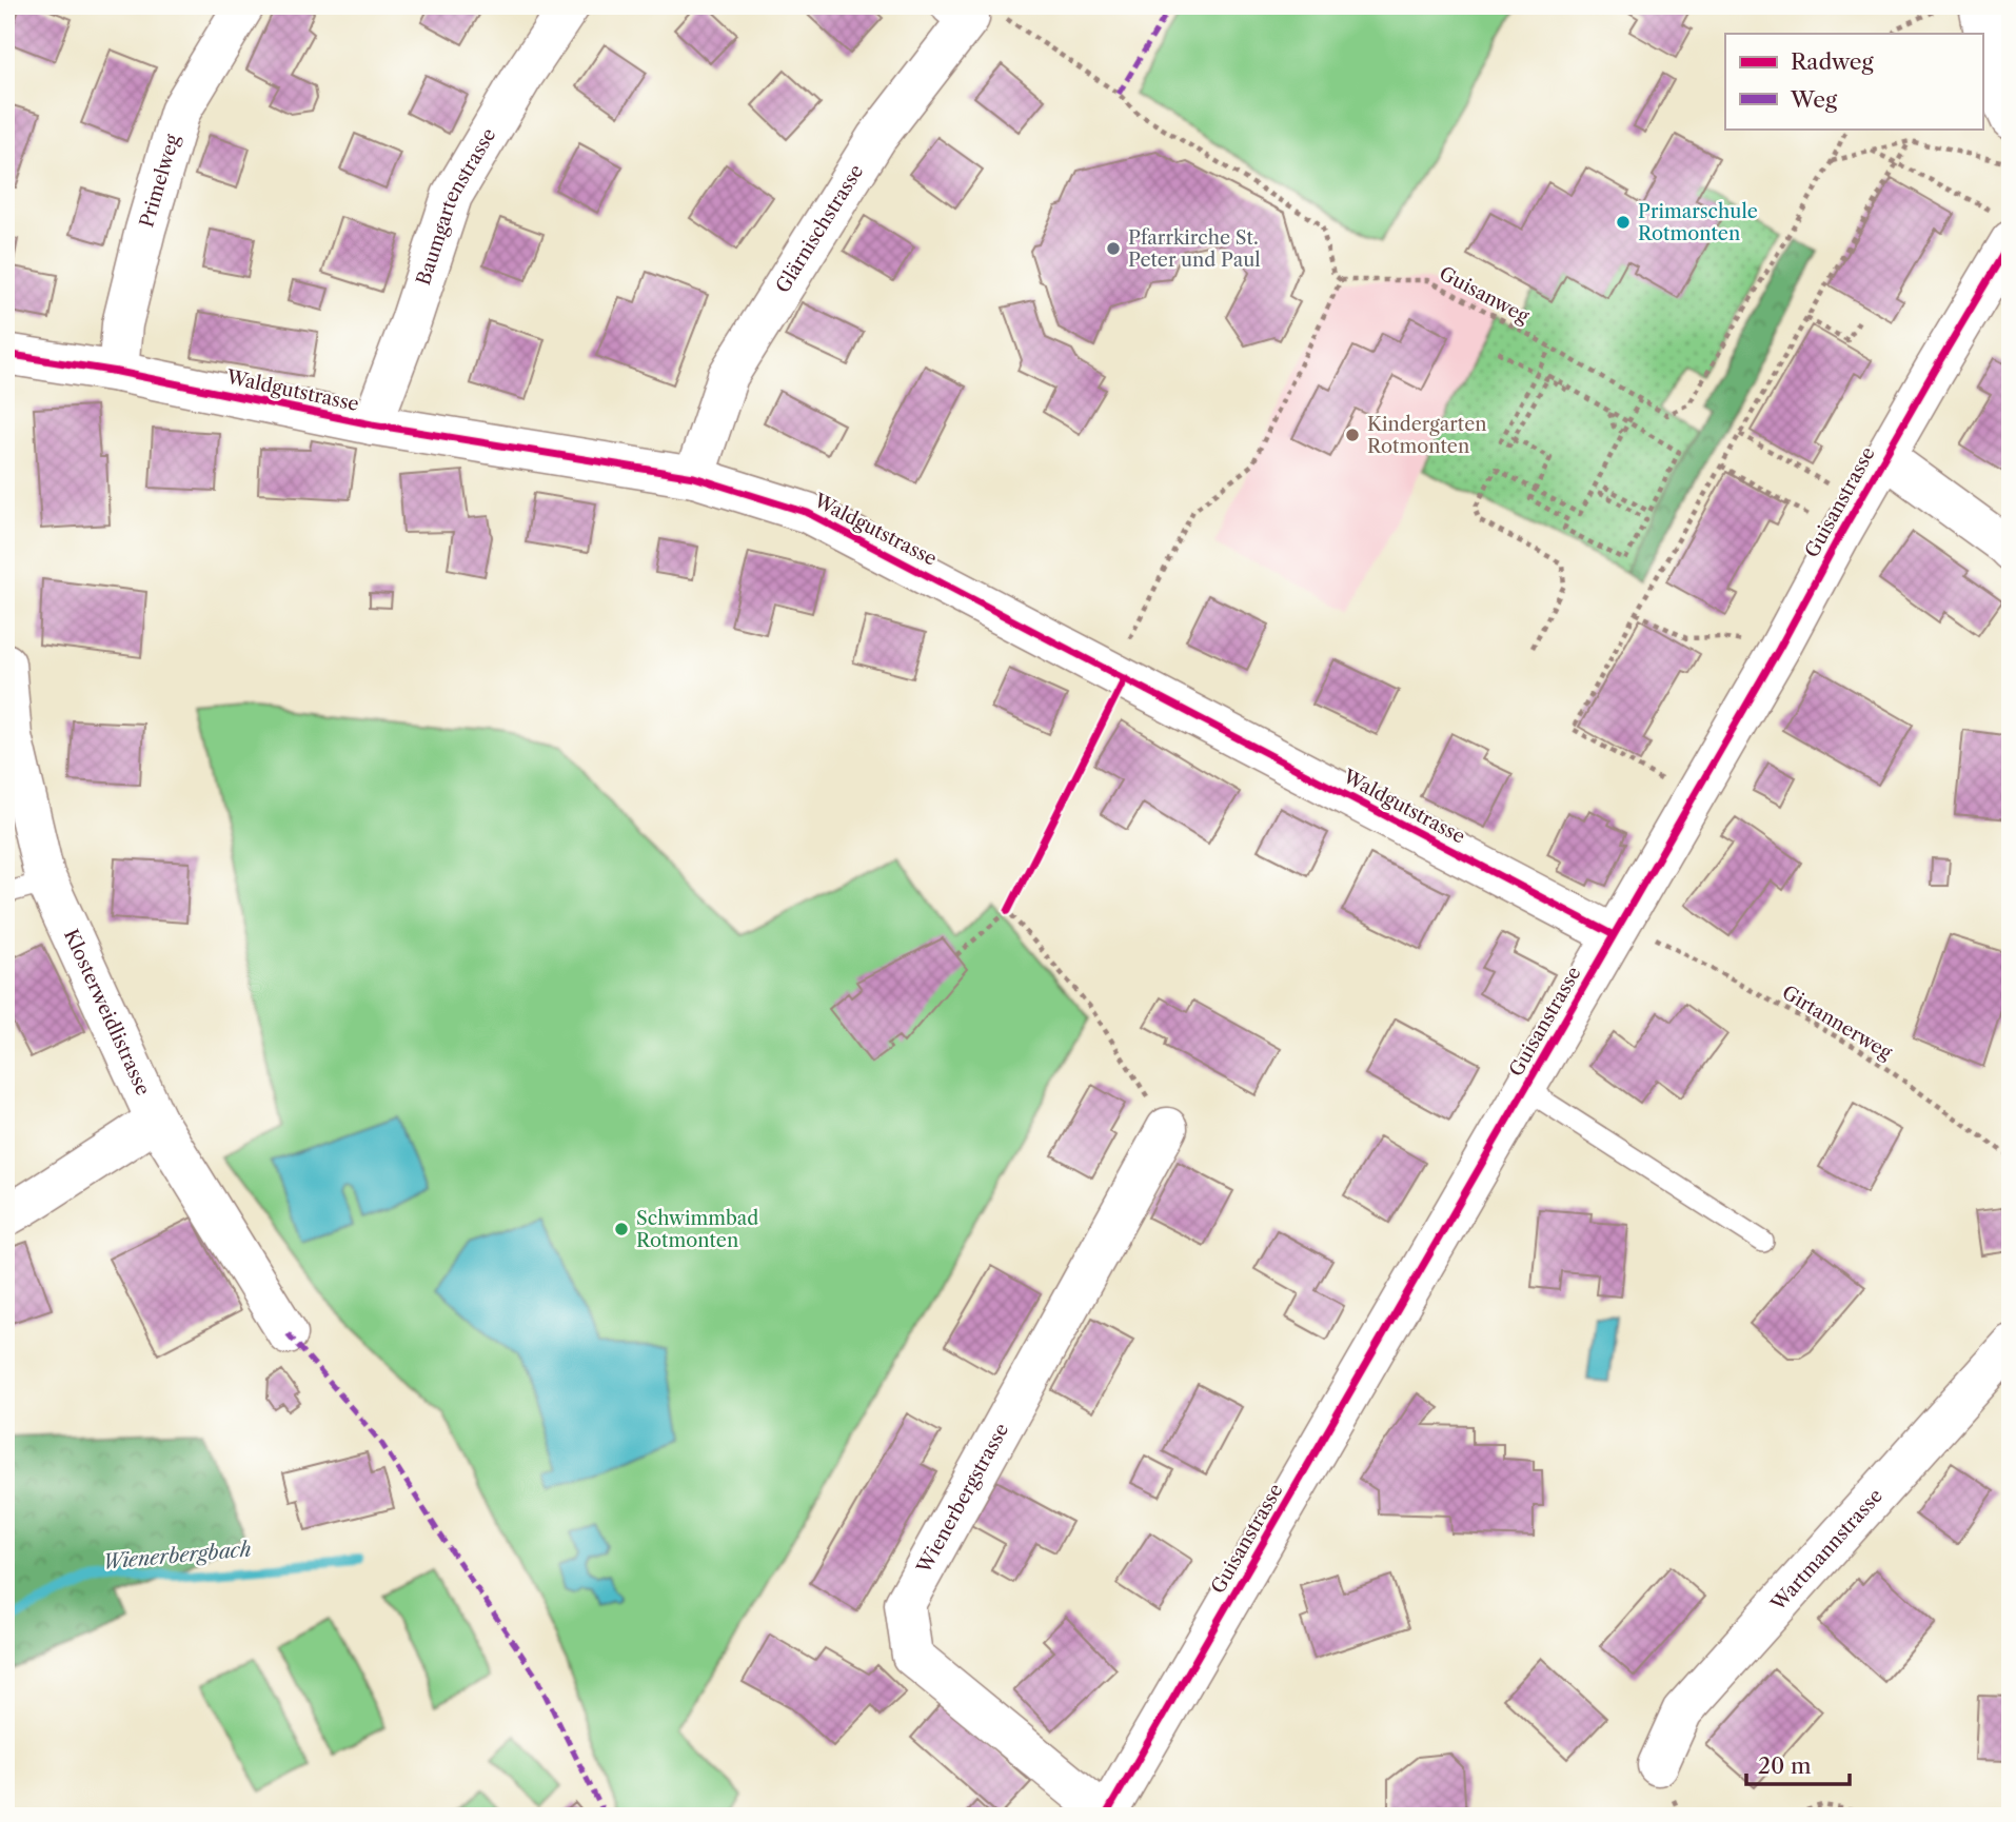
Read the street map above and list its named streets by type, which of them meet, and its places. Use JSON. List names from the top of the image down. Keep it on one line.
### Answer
{"streets":{"street":["Primelweg","Baumgartenstrasse","Glärnischstrasse","Waldgutstrasse","Guisanstrasse","Klosterweidlistrasse","Wienerbergstrasse","Wartmannstrasse"],"path":["Guisanweg","Girtannerweg"]},"crossings":[["Primelweg","Waldgutstrasse"],["Baumgartenstrasse","Waldgutstrasse"],["Glärnischstrasse","Waldgutstrasse"],["Waldgutstrasse","Guisanstrasse"],["Waldgutstrasse","Girtannerweg"],["Guisanstrasse","Girtannerweg"],["Guisanstrasse","Wienerbergstrasse"]],"water":["Wienerbergbach"],"places":["Primarschule Rotmonten","Pfarrkirche St. Peter und Paul","Kindergarten Rotmonten","Schwimmbad Rotmonten"],"legend":["Radweg","Weg"],"scale_bar":"20 m"}
